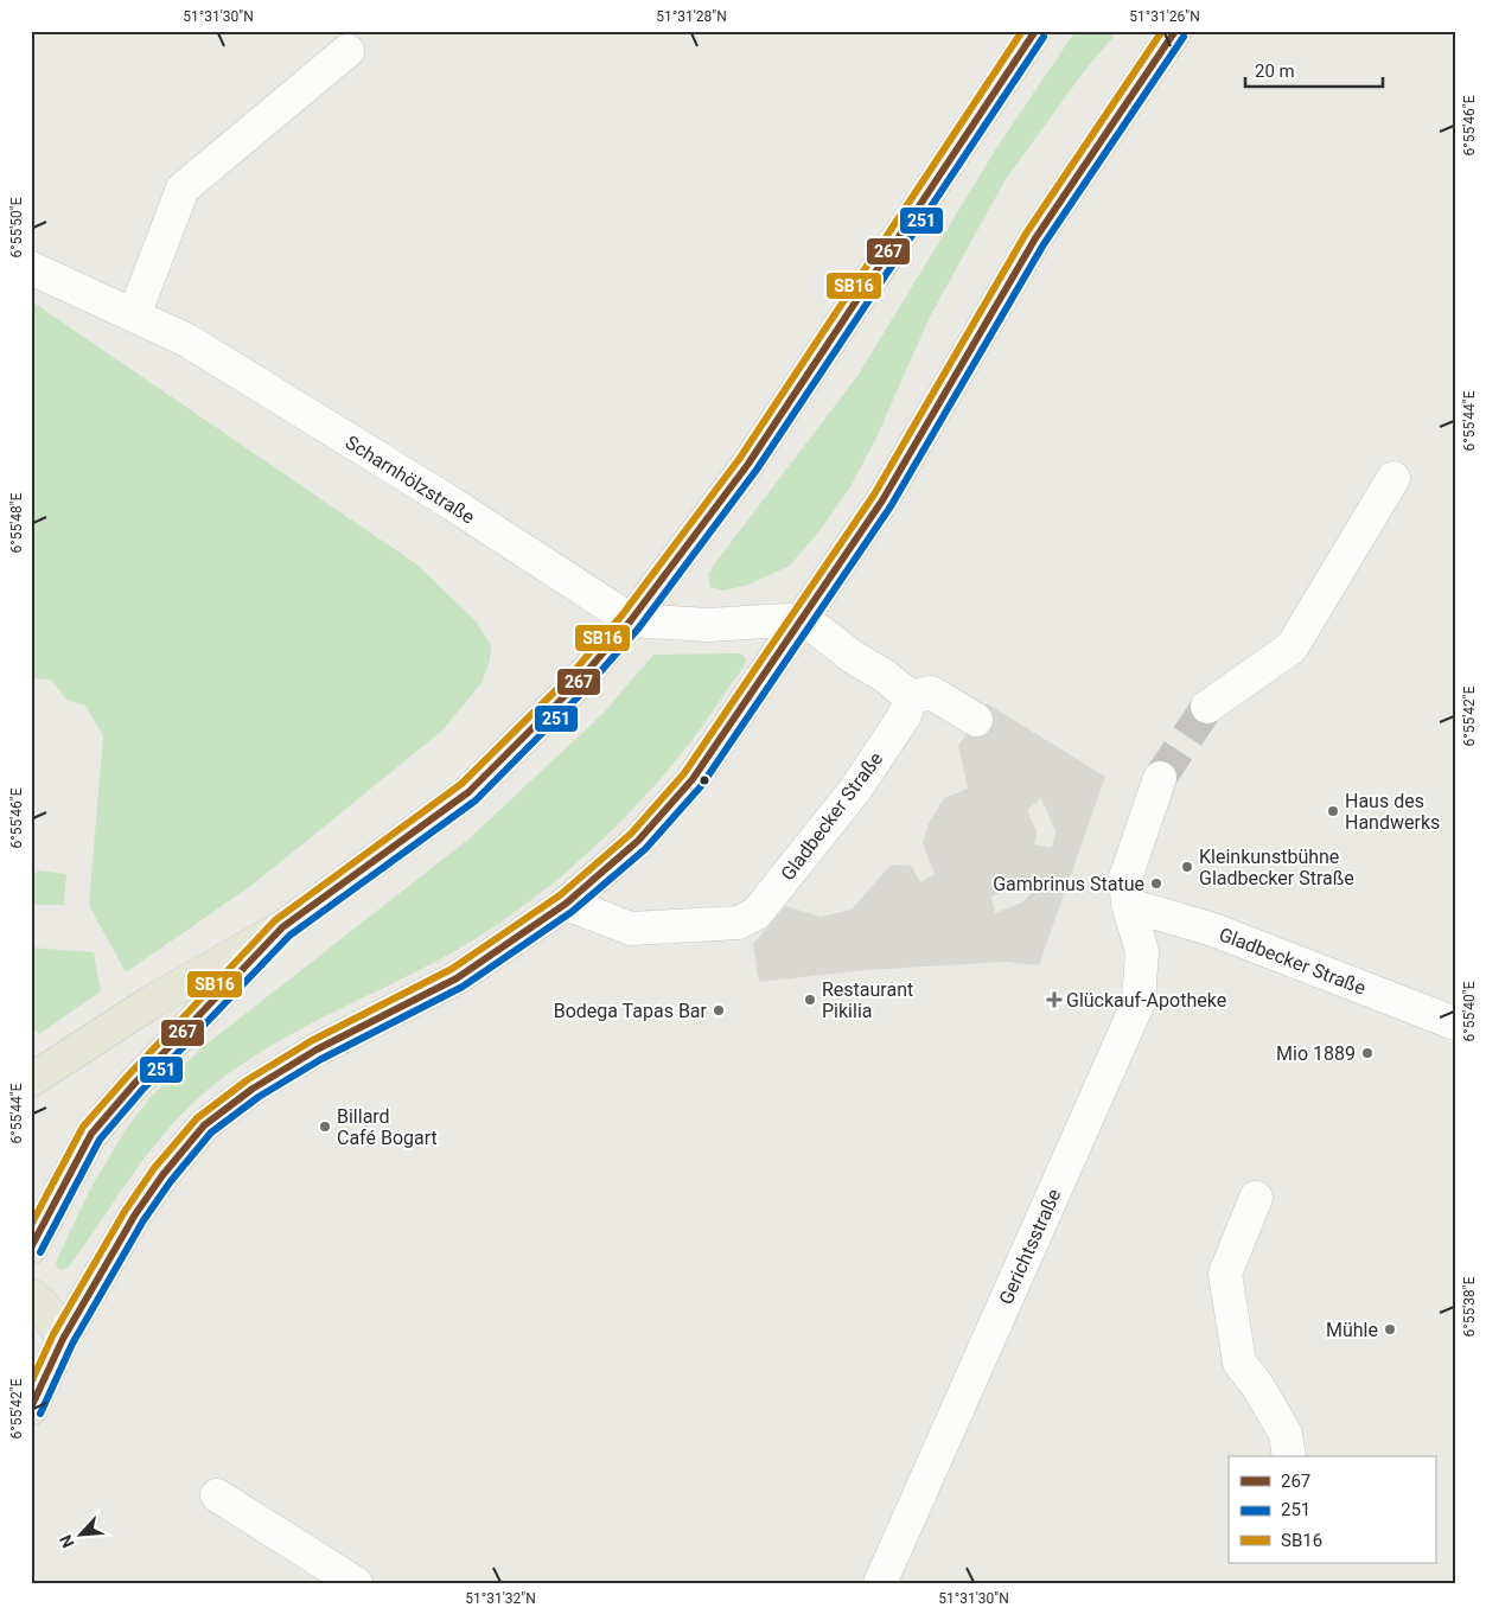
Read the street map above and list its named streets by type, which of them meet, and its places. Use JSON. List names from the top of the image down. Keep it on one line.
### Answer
{"streets":{"street":["Scharnhölzstraße","Gladbecker Straße","Gerichtsstraße"]},"crossings":[["Gladbecker Straße","Gerichtsstraße"]],"places":{"other":["Haus des Handwerks","Kleinkunstbühne Gladbecker Straße","Gambrinus Statue","Restaurant Pikilia","Bodega Tapas Bar","Mio 1889","Billard Café Bogart","Mühle"],"health":["Glückauf-Apotheke"]},"lines":["transit line 267","transit line SB16","transit line 251"],"legend":["267","251","SB16"],"scale_bar":"20 m","north":"bottom left","coordinates":["51°31'30\"N","51°31'28\"N","51°31'26\"N","6°55'46\"E","6°55'50\"E","6°55'44\"E","6°55'48\"E","6°55'42\"E","6°55'40\"E","6°55'38\"E","51°31'32\"N"]}
